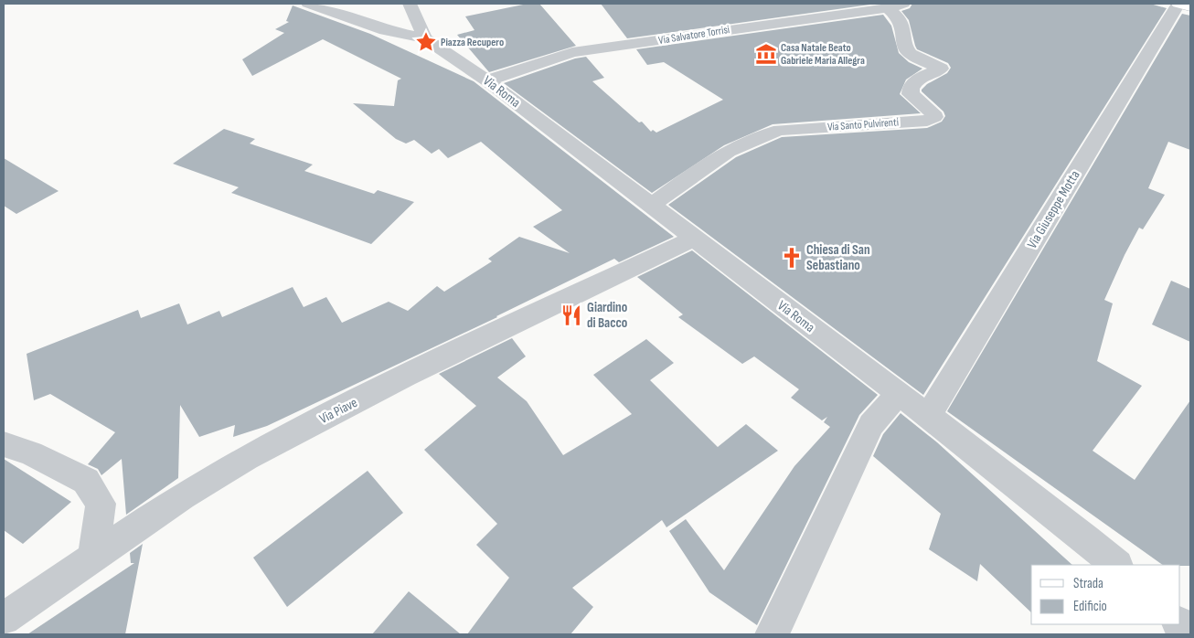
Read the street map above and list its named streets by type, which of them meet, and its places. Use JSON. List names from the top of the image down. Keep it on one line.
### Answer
{"streets":{"street":["Via Salvatore Torrisi","Via Roma","Via Santo Pulvirenti","Via Giuseppe Motta","Via Piave"]},"crossings":[["Via Salvatore Torrisi","Via Roma"],["Via Salvatore Torrisi","Via Santo Pulvirenti"],["Via Roma","Via Santo Pulvirenti"],["Via Roma","Via Giuseppe Motta"],["Via Roma","Via Piave"]],"places":{"place":["Piazza Recupero"],"museum":["Casa Natale Beato Gabriele Maria Allegra"],"church":["Chiesa di San Sebastiano"],"restaurant":["Giardino di Bacco"]},"legend":["Strada","Edificio"]}
